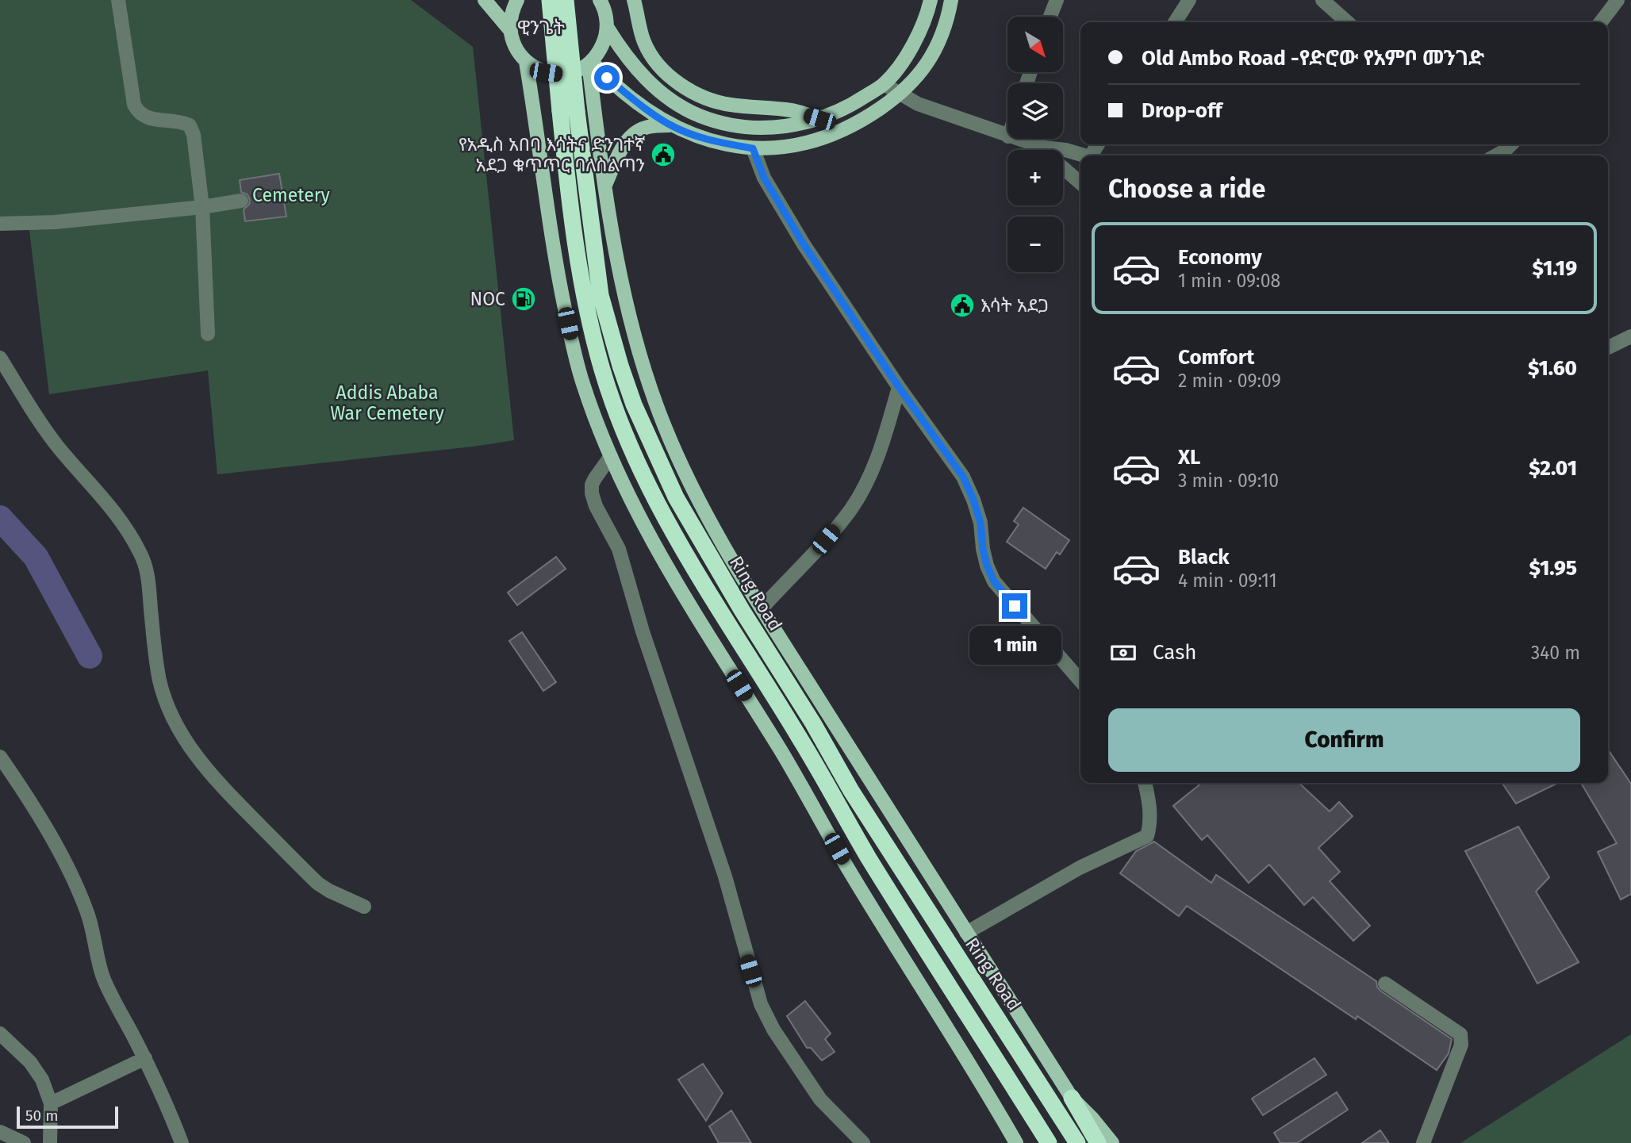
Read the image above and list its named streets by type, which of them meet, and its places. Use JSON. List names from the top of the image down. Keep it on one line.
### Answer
{"streets":{"highway":["Ring Road"]},"districts":["ዊንጌት"],"parks":["Cemetery","Addis Ababa War Cemetery"],"places":{"public building":["የአዲስ አበባ እሳትና ድንገተኛ አደጋ ቁጥጥር ባለስልጣን","እሳት አደጋ"],"fuel station":["NOC"]},"scale_bar":"50 m","north":"bottom right","page":{"map_buttons":["+","−"],"banner":["Old Ambo Road -የድሮው የአምቦ መንገድ","Drop-off"],"heading":"Choose a ride","list":[{"name":"Economy","note":"1 min · 09:08","value":"$1.19"},{"name":"Comfort","note":"2 min · 09:09","value":"$1.60"},{"name":"XL","note":"3 min · 09:10","value":"$2.01"},{"name":"Black","note":"4 min · 09:11","value":"$1.95"}],"pay":["Cash","340 m"],"bubble":"1 min","buttons":"Confirm","scale":"50 m"}}
